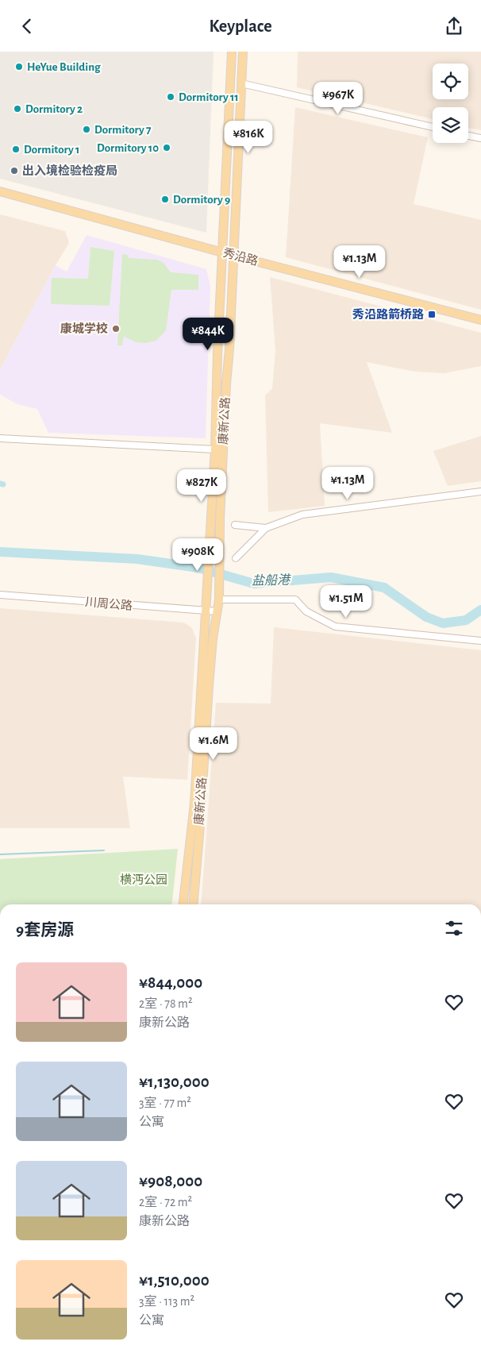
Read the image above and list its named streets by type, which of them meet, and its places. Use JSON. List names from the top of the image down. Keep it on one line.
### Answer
{"streets":{"main road":["秀沿路","康新公路"],"street":["川周公路"]},"crossings":[["秀沿路","康新公路"],["康新公路","川周公路"]],"water":["盐船港"],"parks":["横沔公园"],"places":{"other":["HeYue Building","Dormitory 11","Dormitory 2","Dormitory 7","Dormitory 10","Dormitory 1","出入境检验检疫局","Dormitory 9","康城学校"],"transit":["秀沿路箭桥路"]},"page":{"header":"Keyplace","price":["¥967K","¥816K","¥1.13M","¥844K","¥1.13M","¥827K","¥908K","¥1.51M","¥1.6M"],"heading":"9套房源","list":[{"name":"¥844,000","note":"2室 · 78 m² · 康新公路"},{"name":"¥1,130,000","note":"3室 · 77 m² · 公寓"},{"name":"¥908,000","note":"2室 · 72 m² · 康新公路"},{"name":"¥1,510,000","note":"3室 · 113 m² · 公寓"}]}}
